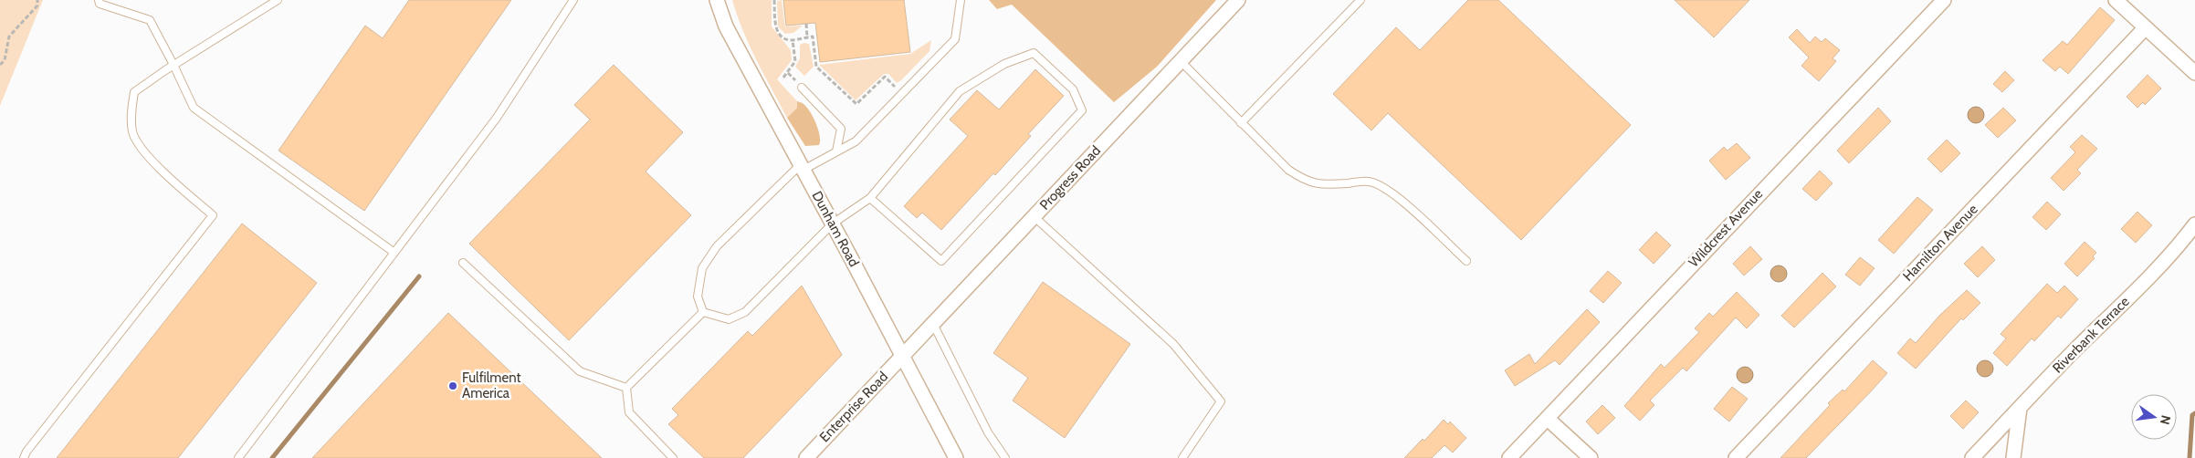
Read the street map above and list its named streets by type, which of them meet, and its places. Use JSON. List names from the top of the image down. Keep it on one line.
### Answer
{"streets":{"street":["Progress Road","Wildcrest Avenue","Dunham Road","Hamilton Avenue","Riverbank Terrace","Enterprise Road"]},"crossings":[["Progress Road","Dunham Road"],["Progress Road","Enterprise Road"],["Dunham Road","Enterprise Road"]],"places":["Fulfilment America"],"north":"right"}
